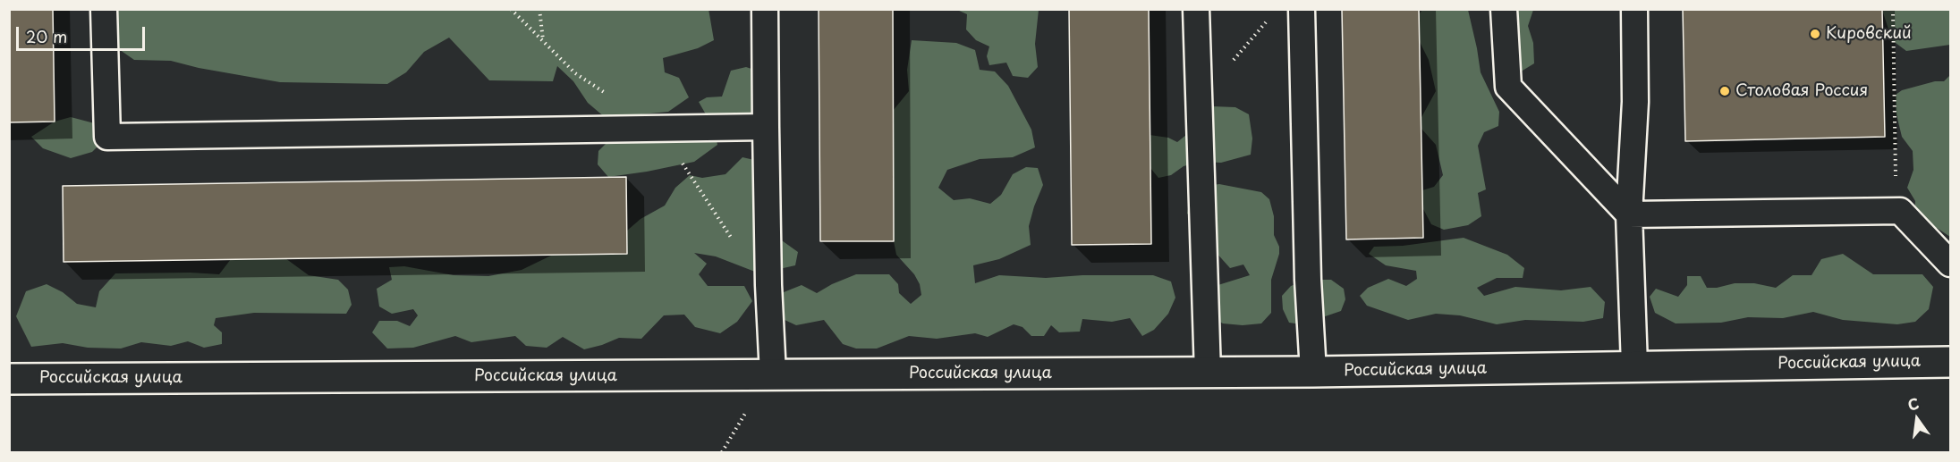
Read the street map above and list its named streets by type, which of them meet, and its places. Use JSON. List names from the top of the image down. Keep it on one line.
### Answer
{"streets":{"main road":["Российская улица"]},"places":["Кировский","Столовая Россия"],"scale_bar":"20 m","north":"top"}
